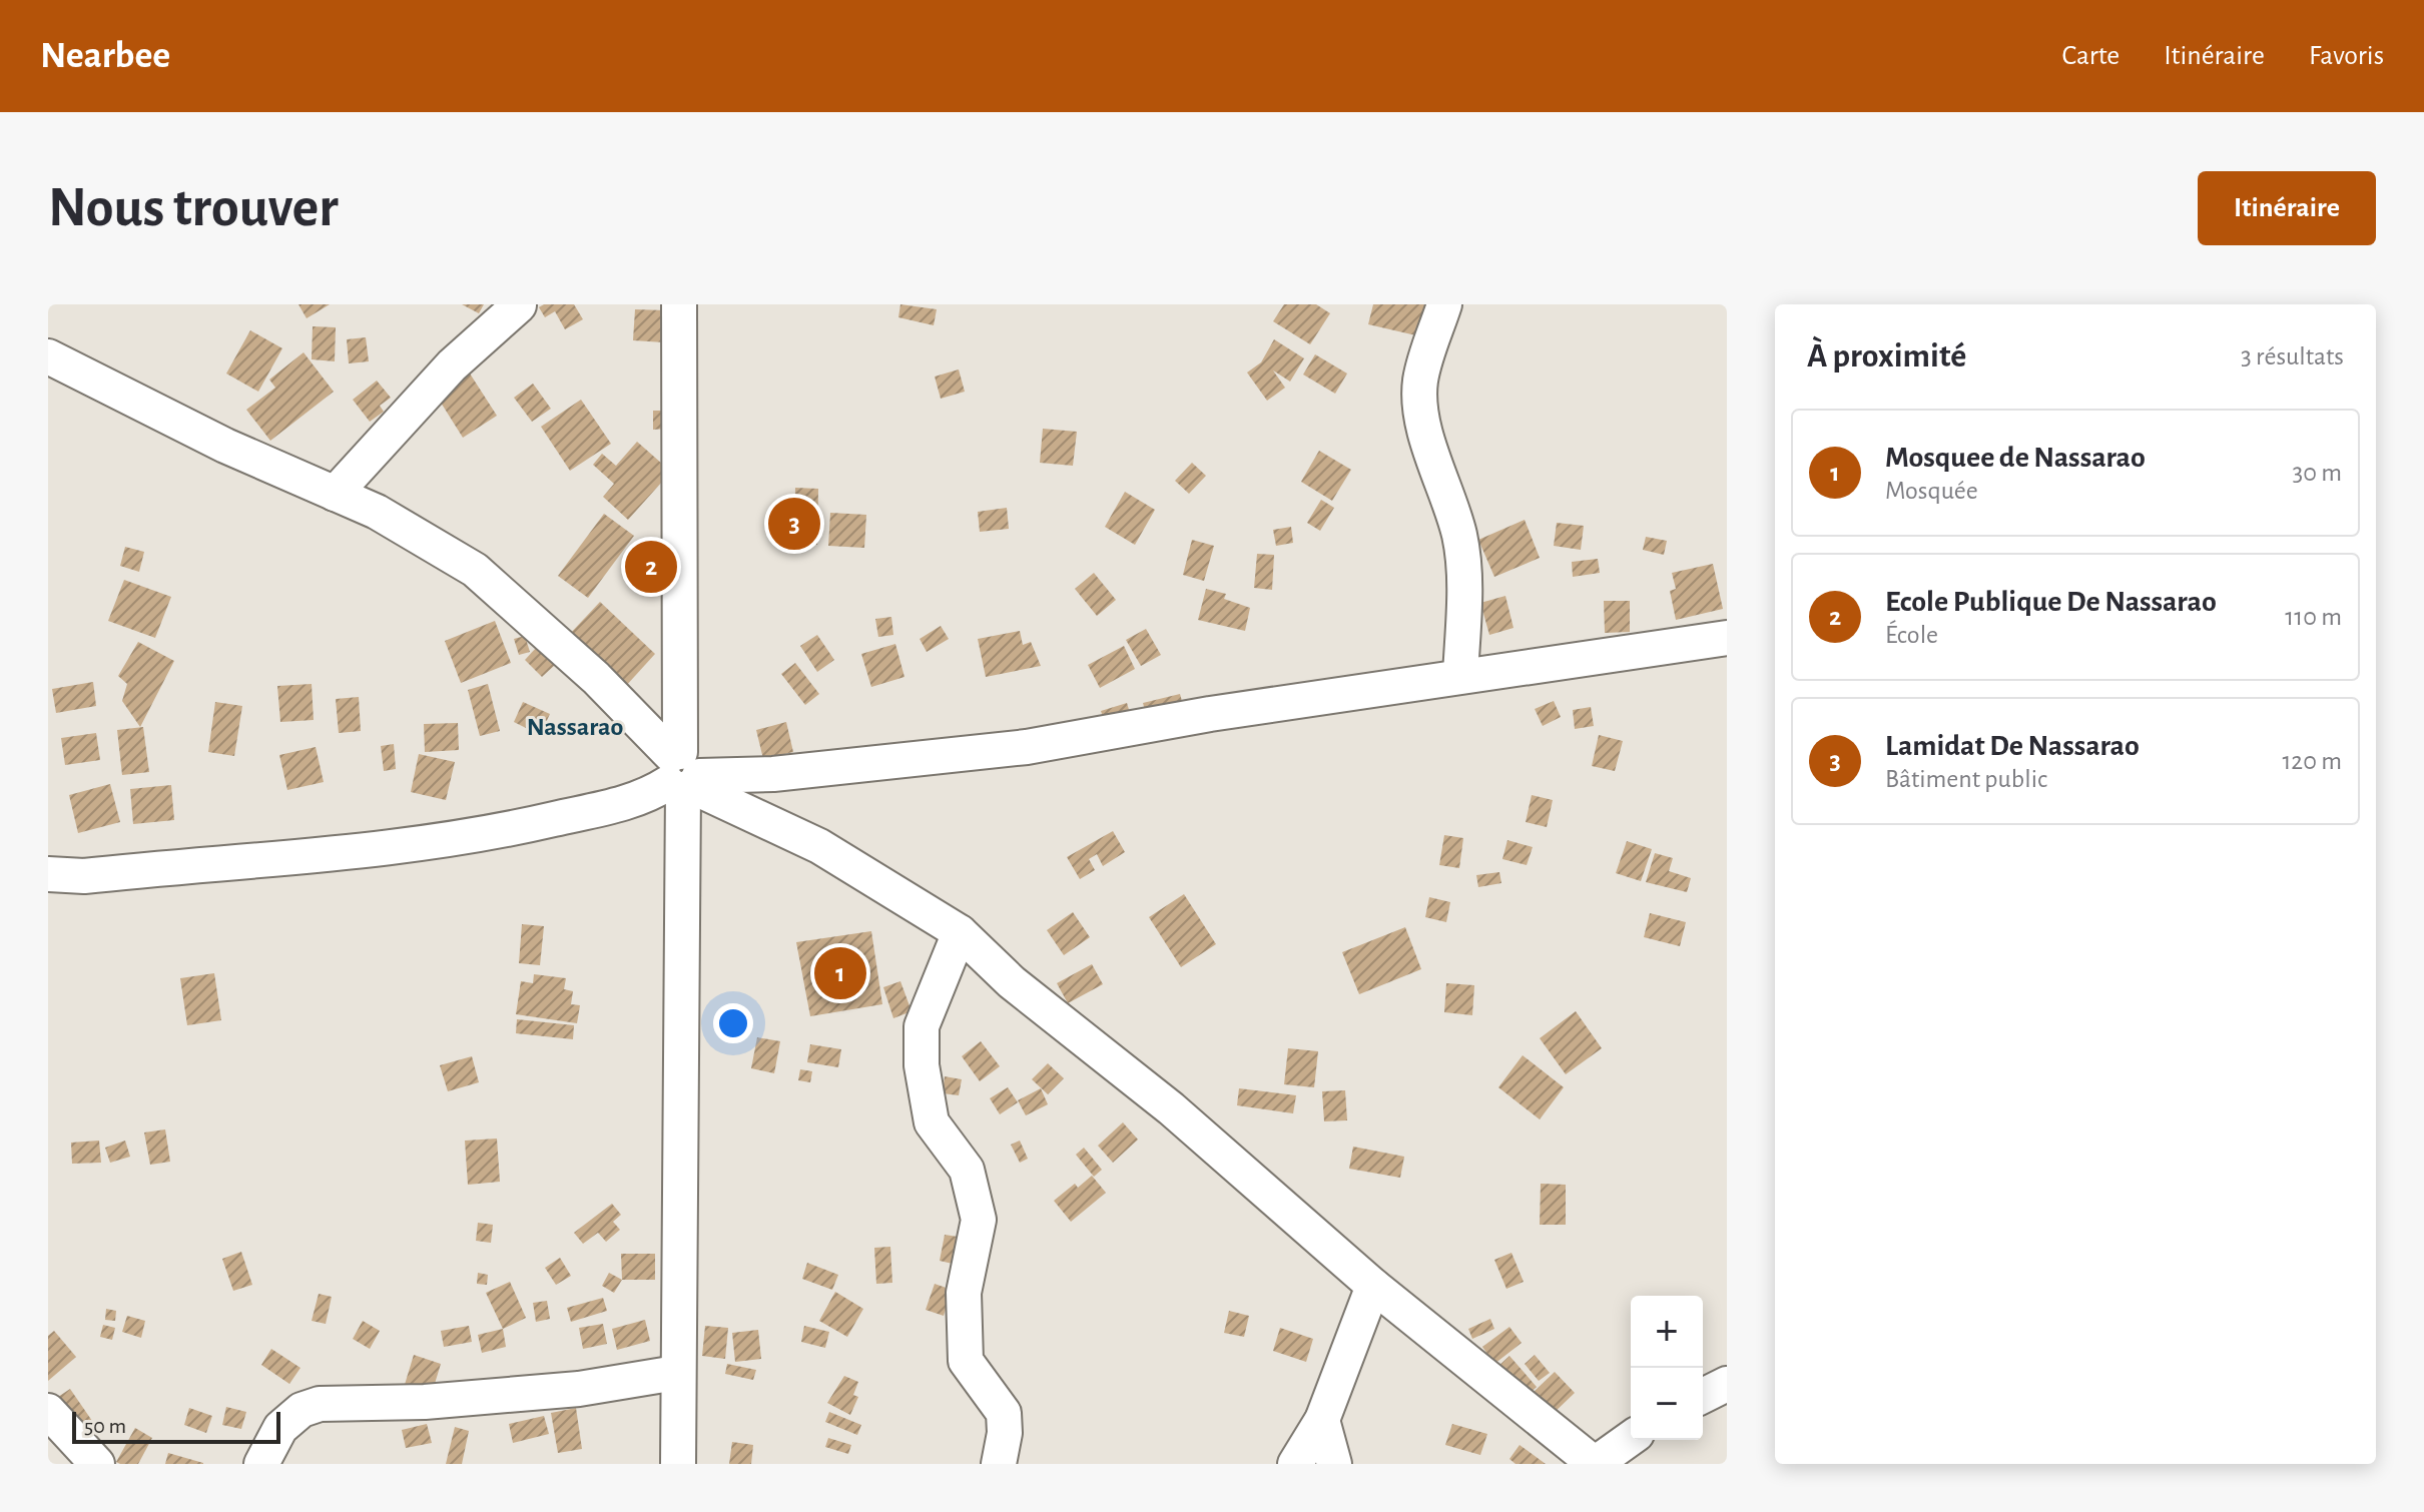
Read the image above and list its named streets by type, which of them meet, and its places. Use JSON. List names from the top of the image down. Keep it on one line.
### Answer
{"districts":["Nassarao"],"scale_bar":"50 m","page":{"header":"Nearbee","nav":["Carte","Itinéraire","Favoris"],"buttons":"Itinéraire","title":"Nous trouver","heading":["À proximité","3 résultats"],"list":[{"mark":"1","name":"Mosquee de Nassarao","note":"Mosquée","value":"30 m"},{"mark":"2","name":"Ecole Publique De Nassarao","note":"École","value":"110 m"},{"mark":"3","name":"Lamidat De Nassarao","note":"Bâtiment public","value":"120 m"}],"pins":["3","2","1"],"map_buttons":["+","−"],"scale":"50 m"}}
